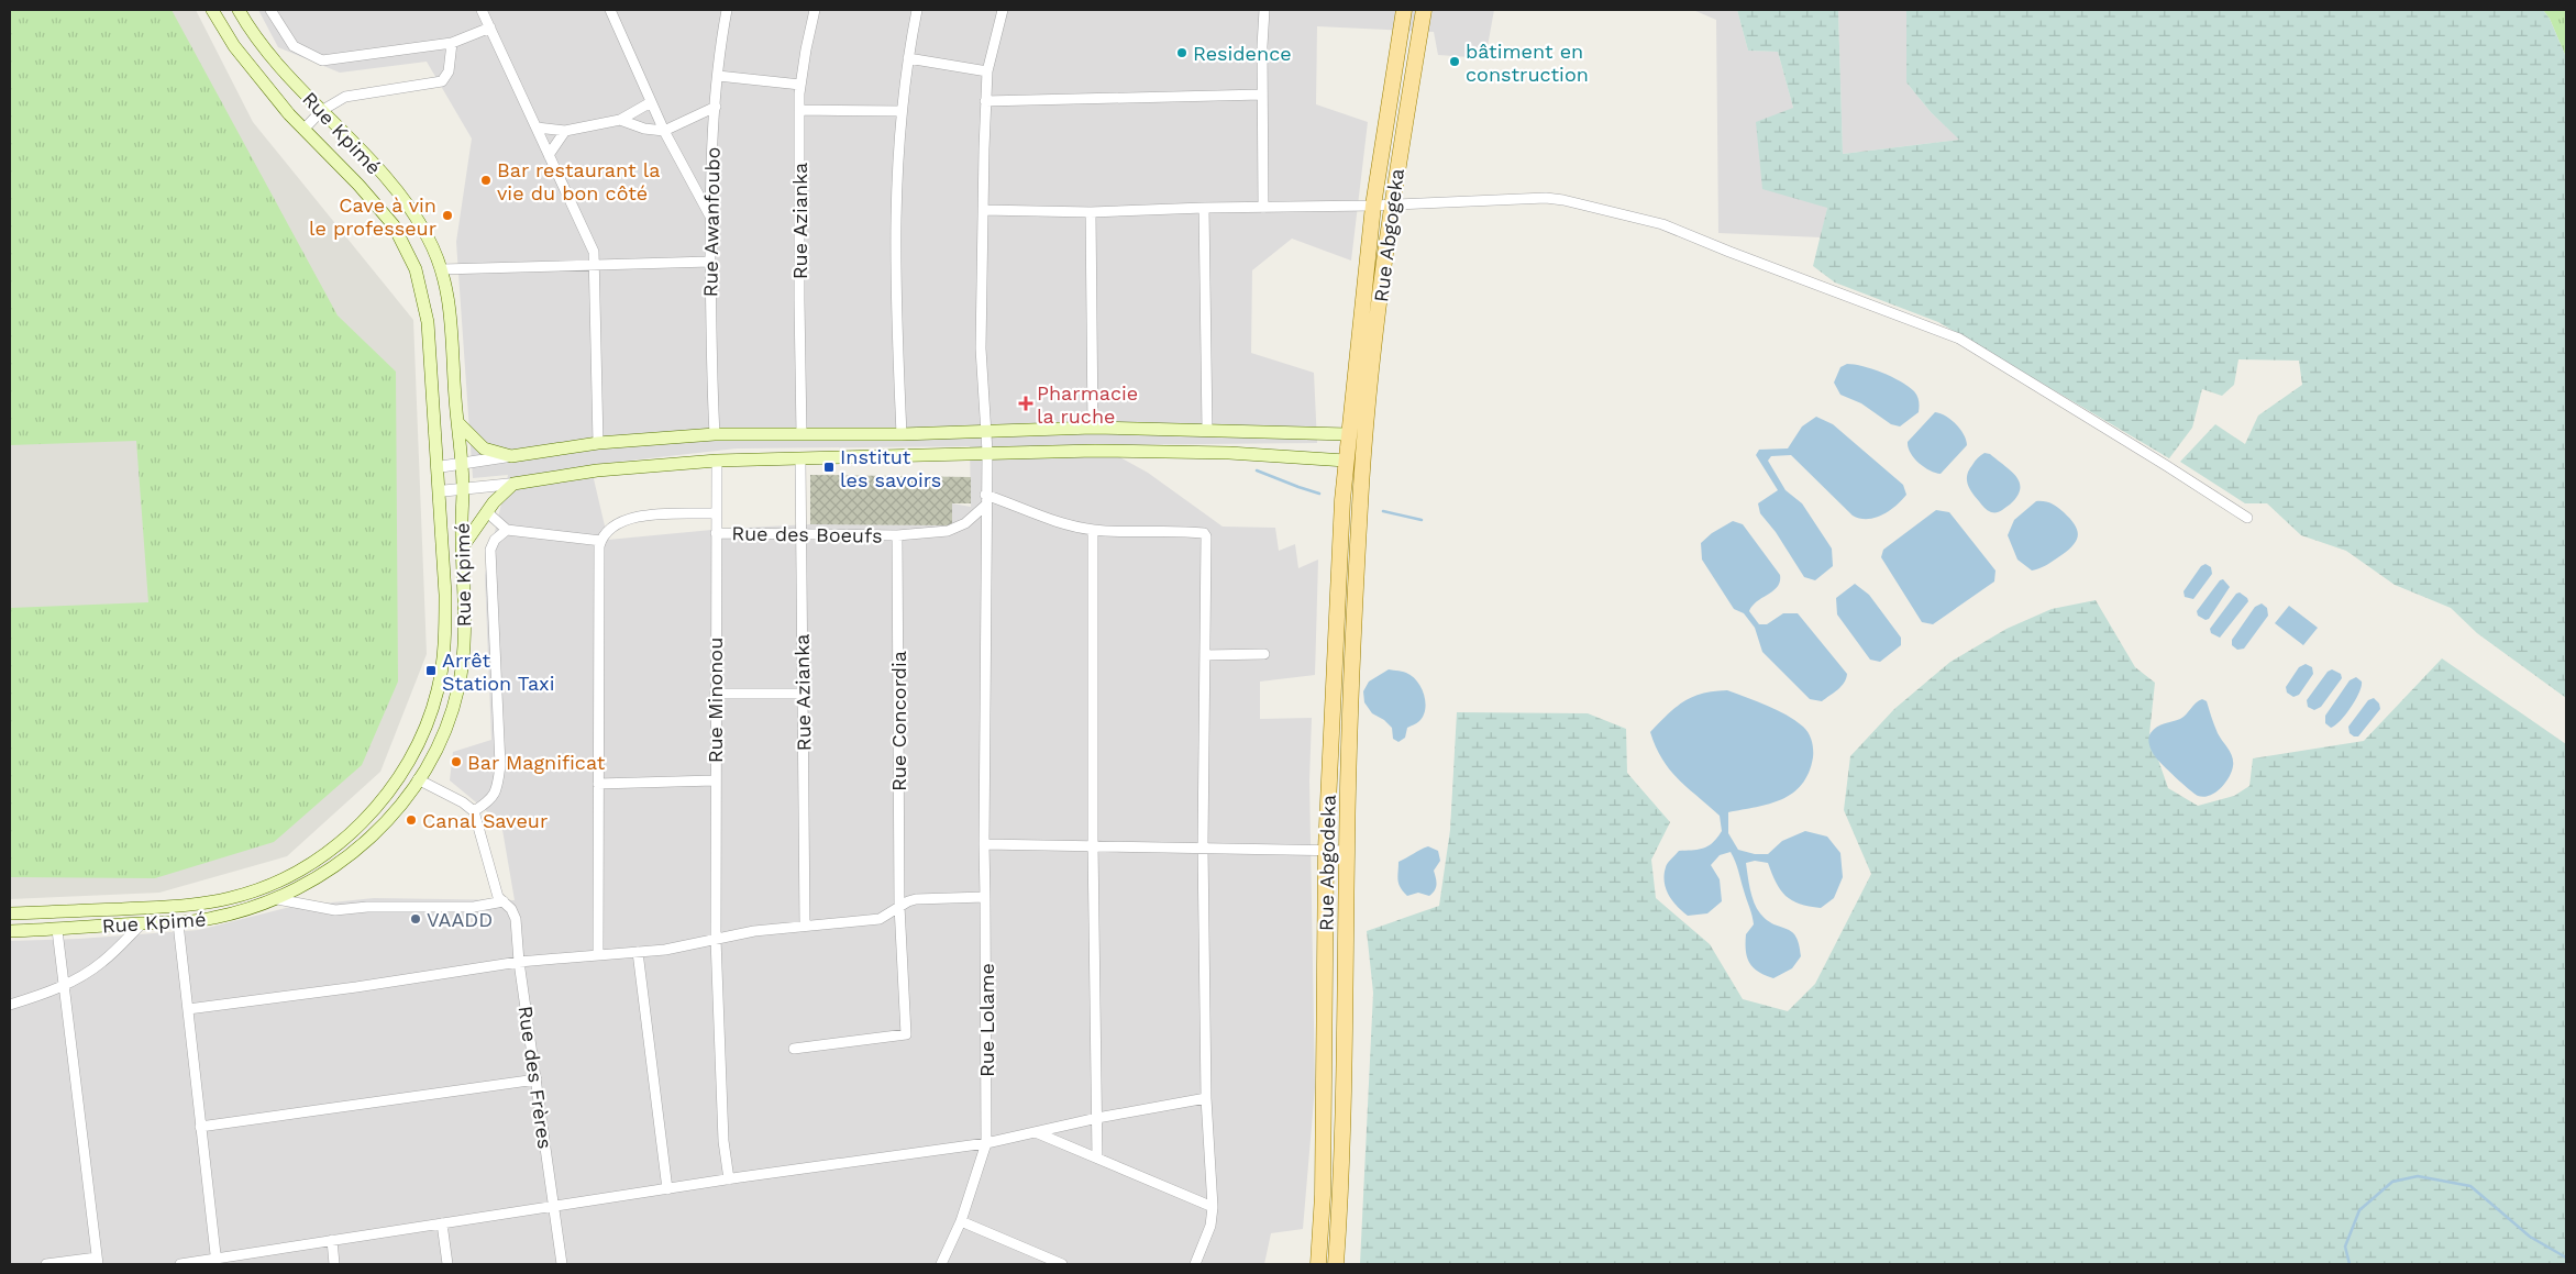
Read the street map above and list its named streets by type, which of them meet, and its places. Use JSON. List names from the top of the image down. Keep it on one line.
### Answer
{"streets":{"main road":["Rue Kpimé","Rue Abgogeka","Rue Abgodeka"],"street":["Rue Azianka","Rue Awanfoubo","Rue des Boeufs","Rue Minonou","Rue Concordia","Rue Lolame","Rue des Frères"]},"crossings":[["Rue Azianka","Rue des Boeufs"],["Rue Abgogeka","Rue Abgodeka"],["Rue des Boeufs","Rue Minonou"],["Rue des Boeufs","Rue Concordia"],["Rue des Boeufs","Rue Lolame"]],"places":{"other":["Residence","bâtiment en construction","Bar restaurant la vie du bon côté","Cave à vin le professeur","Bar Magnificat","Canal Saveur","VAADD"],"health":["Pharmacie la ruche"],"transit":["Institut les savoirs","Arrêt Station Taxi"]}}
